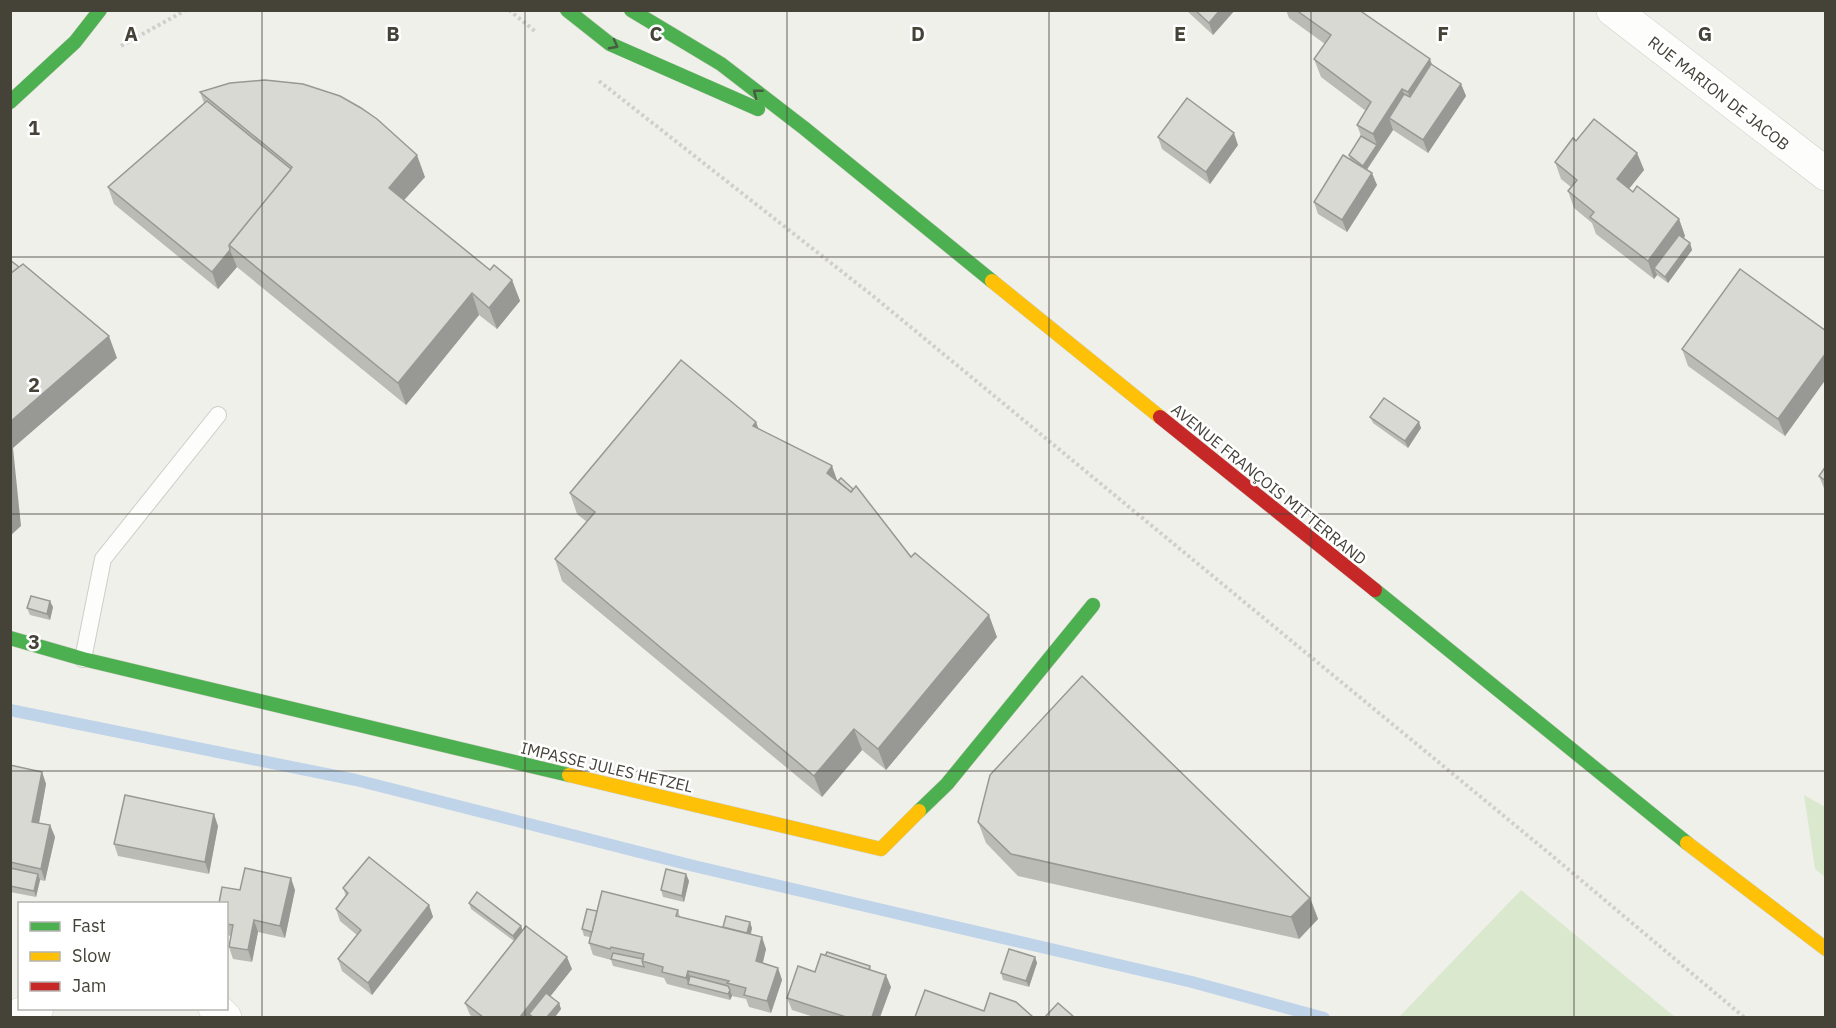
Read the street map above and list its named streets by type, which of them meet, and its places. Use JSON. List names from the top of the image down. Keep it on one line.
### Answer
{"streets":{"main road":["AVENUE FRANÇOIS MITTERRAND","IMPASSE JULES HETZEL"],"street":["RUE MARION DE JACOB"]},"legend":["Fast","Slow","Jam"],"grid":{"columns":["A","B","C","D","E","F","G"],"rows":["1","2","3"]}}
